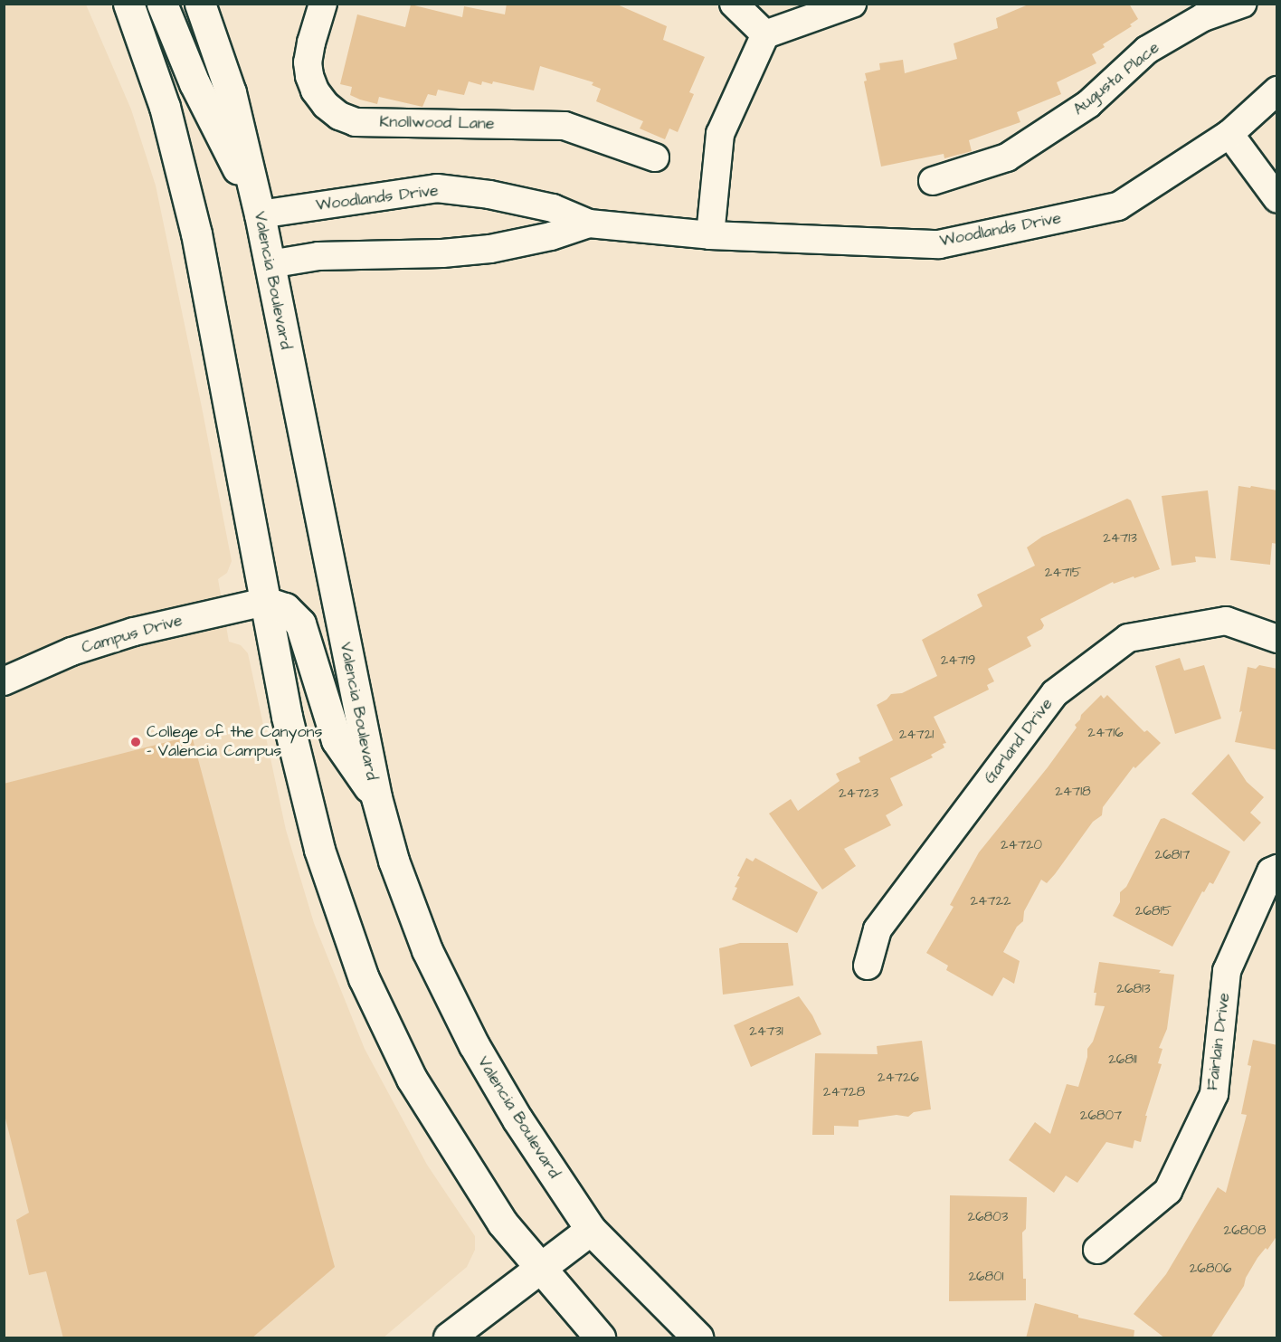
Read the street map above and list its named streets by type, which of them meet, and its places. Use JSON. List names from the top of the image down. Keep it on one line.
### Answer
{"streets":{"main road":["Valencia Boulevard"],"street":["Augusta Place","Knollwood Lane","Woodlands Drive","Campus Drive","Garland Drive","Fairlain Drive"]},"crossings":[["Woodlands Drive","Valencia Boulevard"]],"places":["College of the Canyons - Valencia Campus"],"house_numbers":["24713","24715","24719","24716","24721","24718","24723","24720","26817","24722","26815","26813","24731","26811","24726","24728","26807","26803","26808","26806","26801"]}
